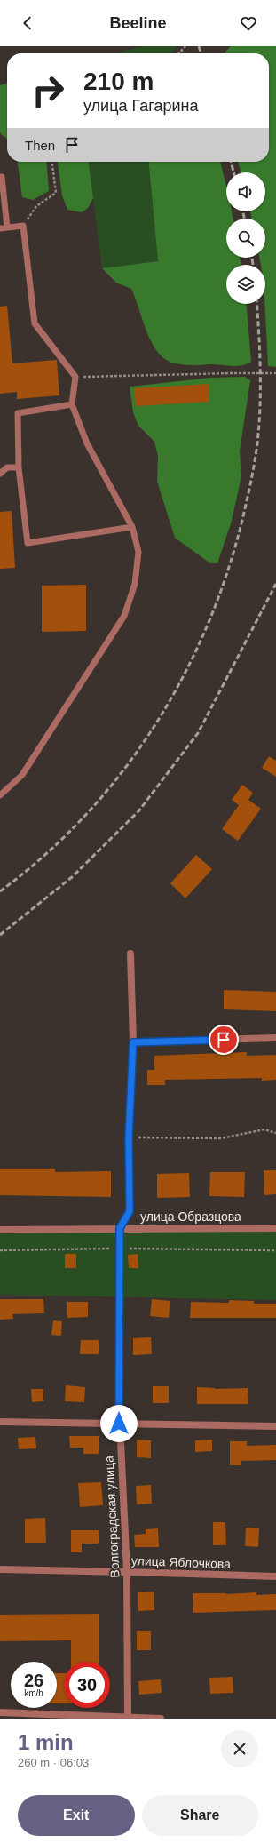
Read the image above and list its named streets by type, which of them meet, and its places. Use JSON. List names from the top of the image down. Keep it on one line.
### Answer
{"streets":{"street":["улица Образцова","Волгоградская улица","улица Яблочкова"]},"crossings":[["улица Образцова","Волгоградская улица"],["Волгоградская улица","улица Яблочкова"]],"page":{"header":"Beeline","turn":["210 m","улица Гагарина"],"then":"Then","speed":"26 km/h","limit":"30","heading":["1 min","260 m · 06:03"],"buttons":["Exit","Share"]}}
